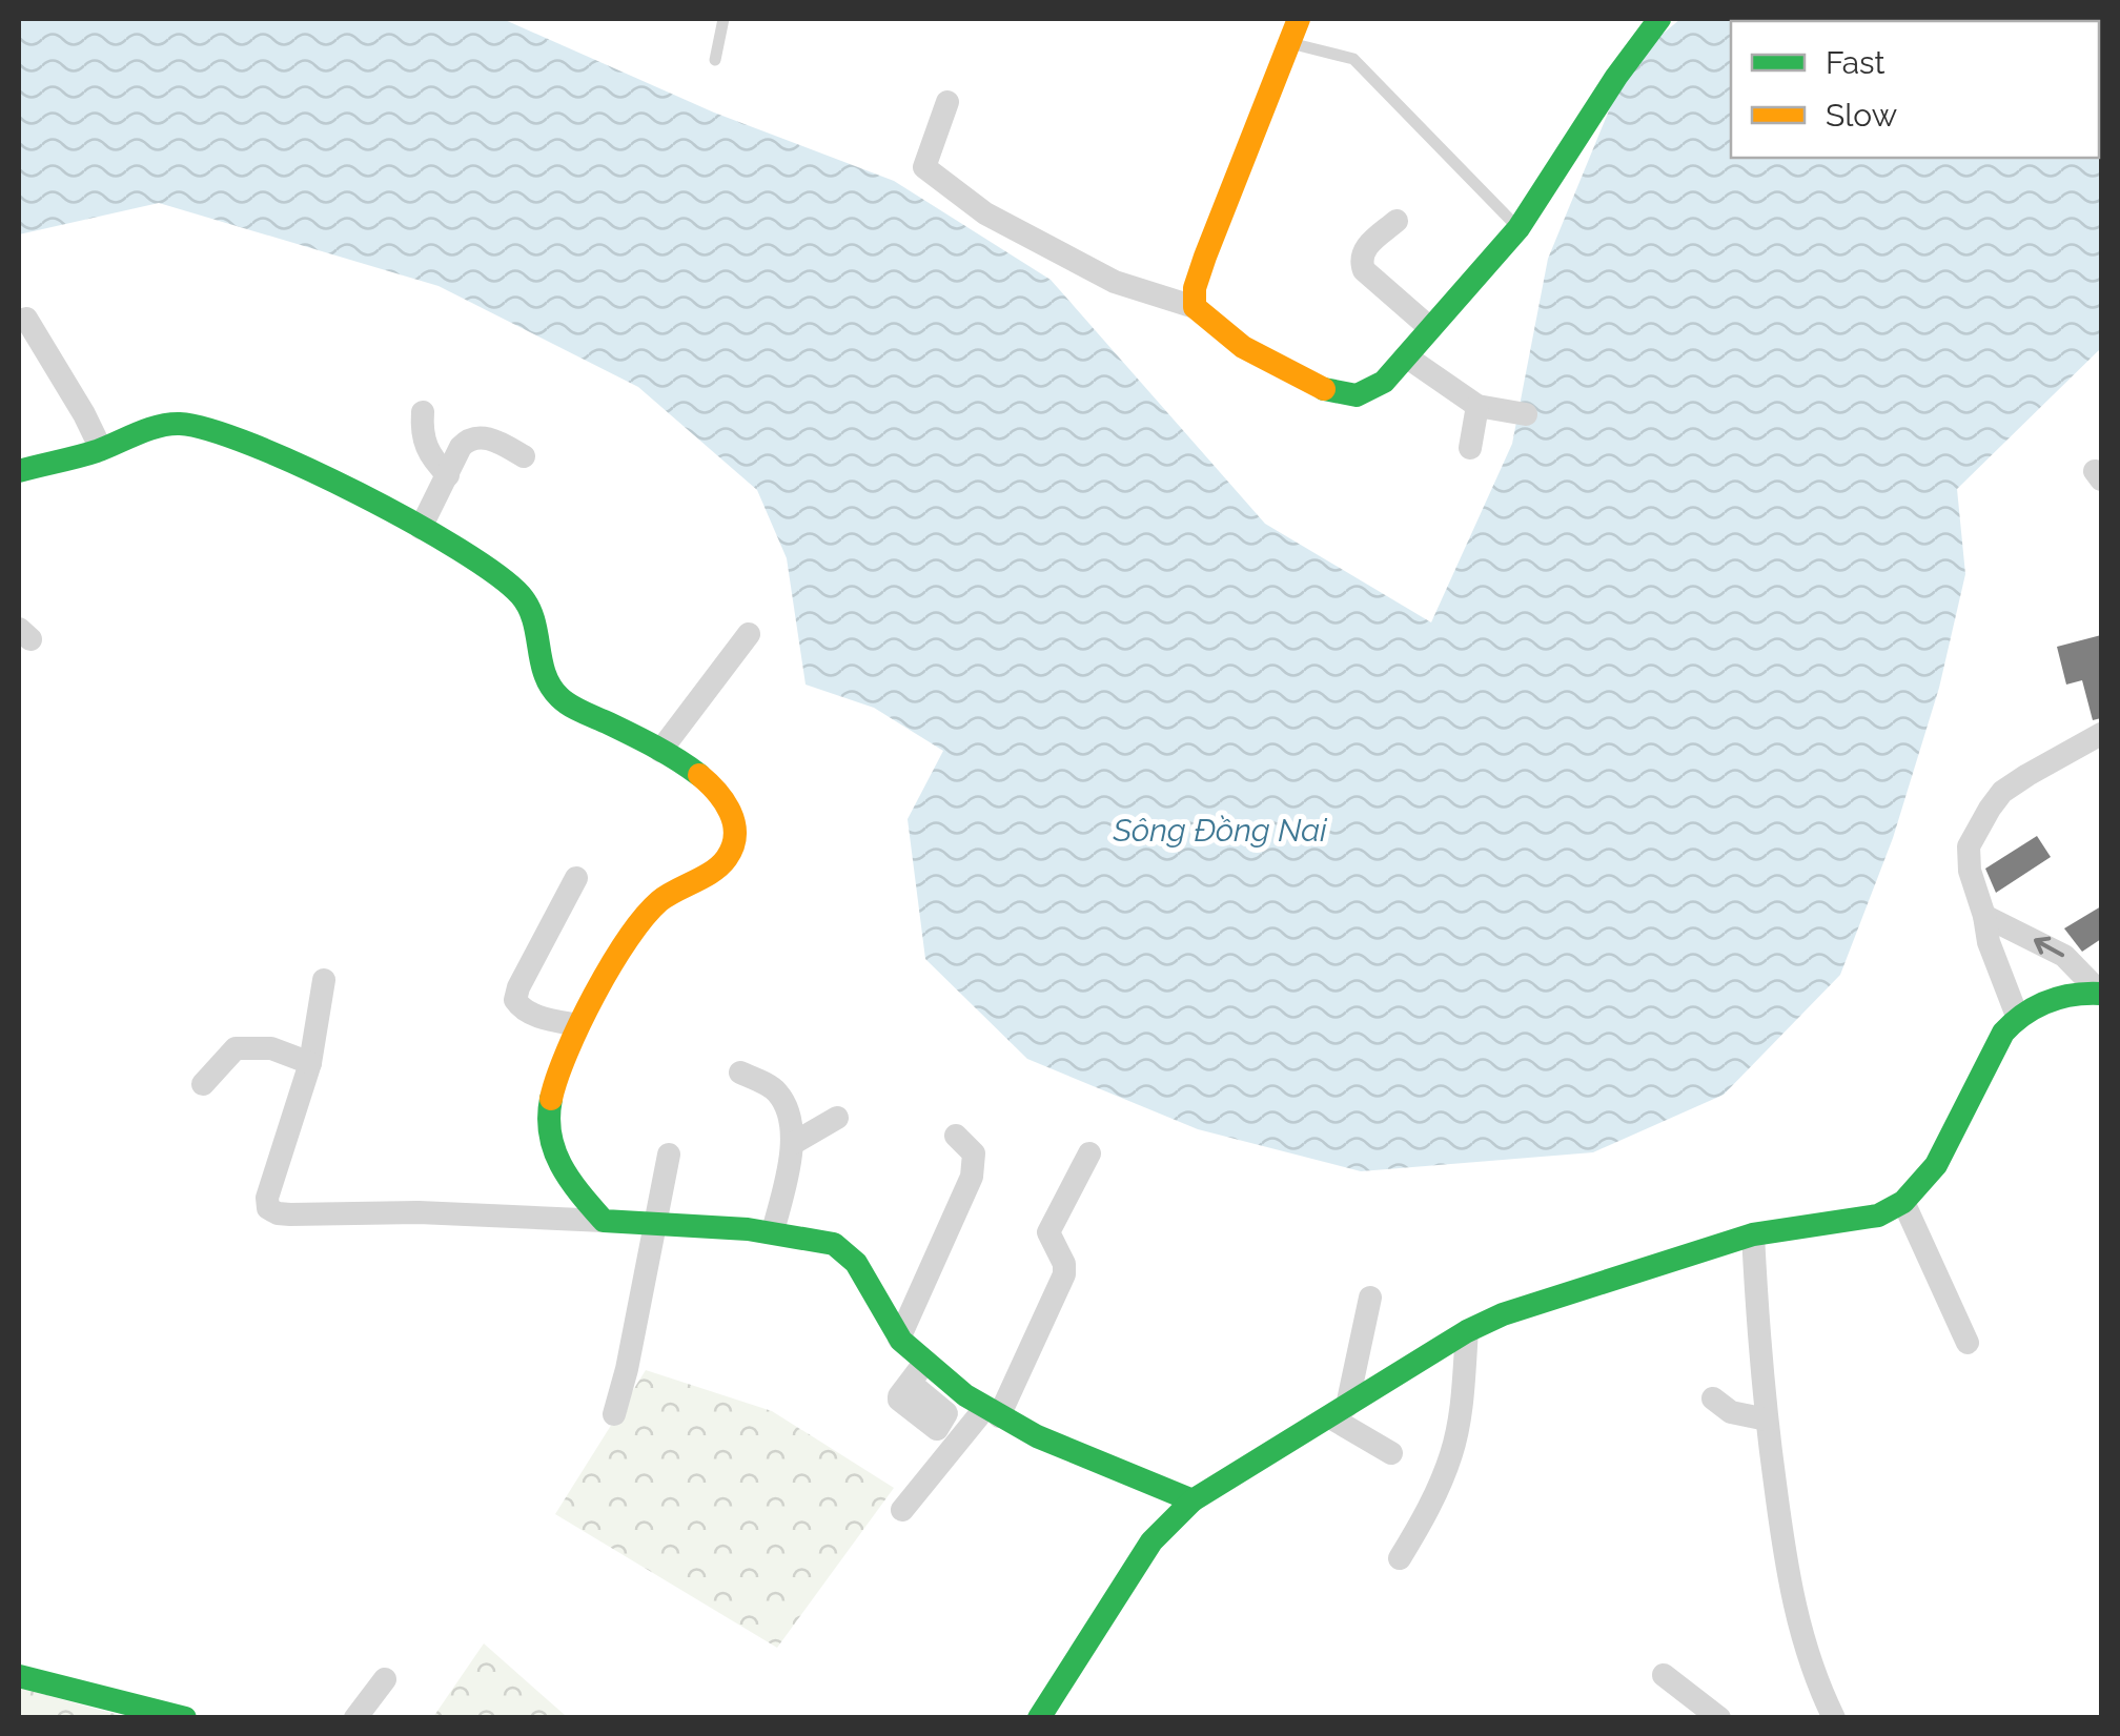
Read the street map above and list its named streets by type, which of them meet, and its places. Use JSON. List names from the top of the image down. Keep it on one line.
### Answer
{"water":["Sông Đồng Nai"],"legend":["Fast","Slow"]}
